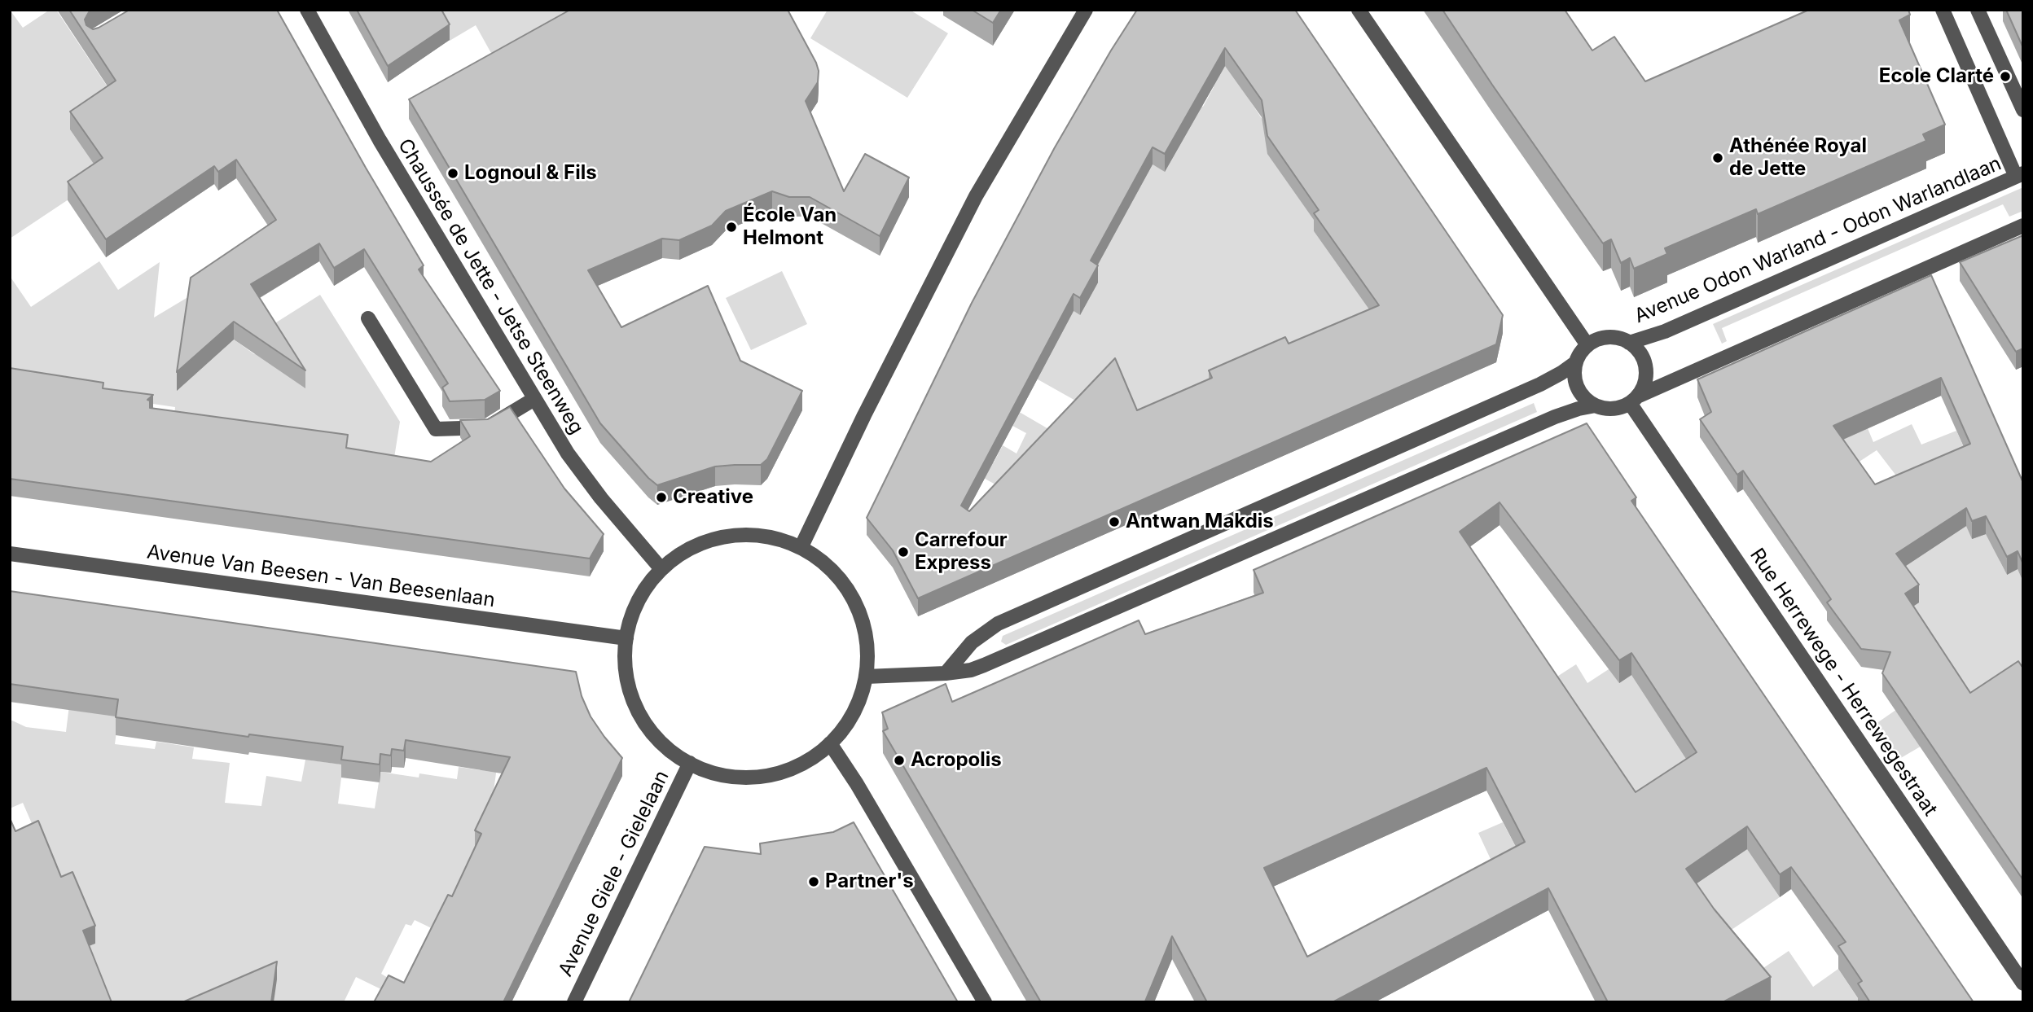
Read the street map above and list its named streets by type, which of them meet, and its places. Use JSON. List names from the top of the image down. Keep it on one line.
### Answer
{"streets":{"street":["Avenue Odon Warland - Odon Warlandlaan","Chaussée de Jette - Jetse Steenweg","Avenue Van Beesen - Van Beesenlaan","Rue Herrewege - Herrewegestraat","Avenue Giele - Gielelaan"]},"crossings":[["Avenue Odon Warland - Odon Warlandlaan","Rue Herrewege - Herrewegestraat"]],"places":["Ecole Clarté","Athénée Royal de Jette","Lognoul & Fils","École Van Helmont","Creative","Antwan Makdis","Carrefour Express","Acropolis","Partner's"]}
